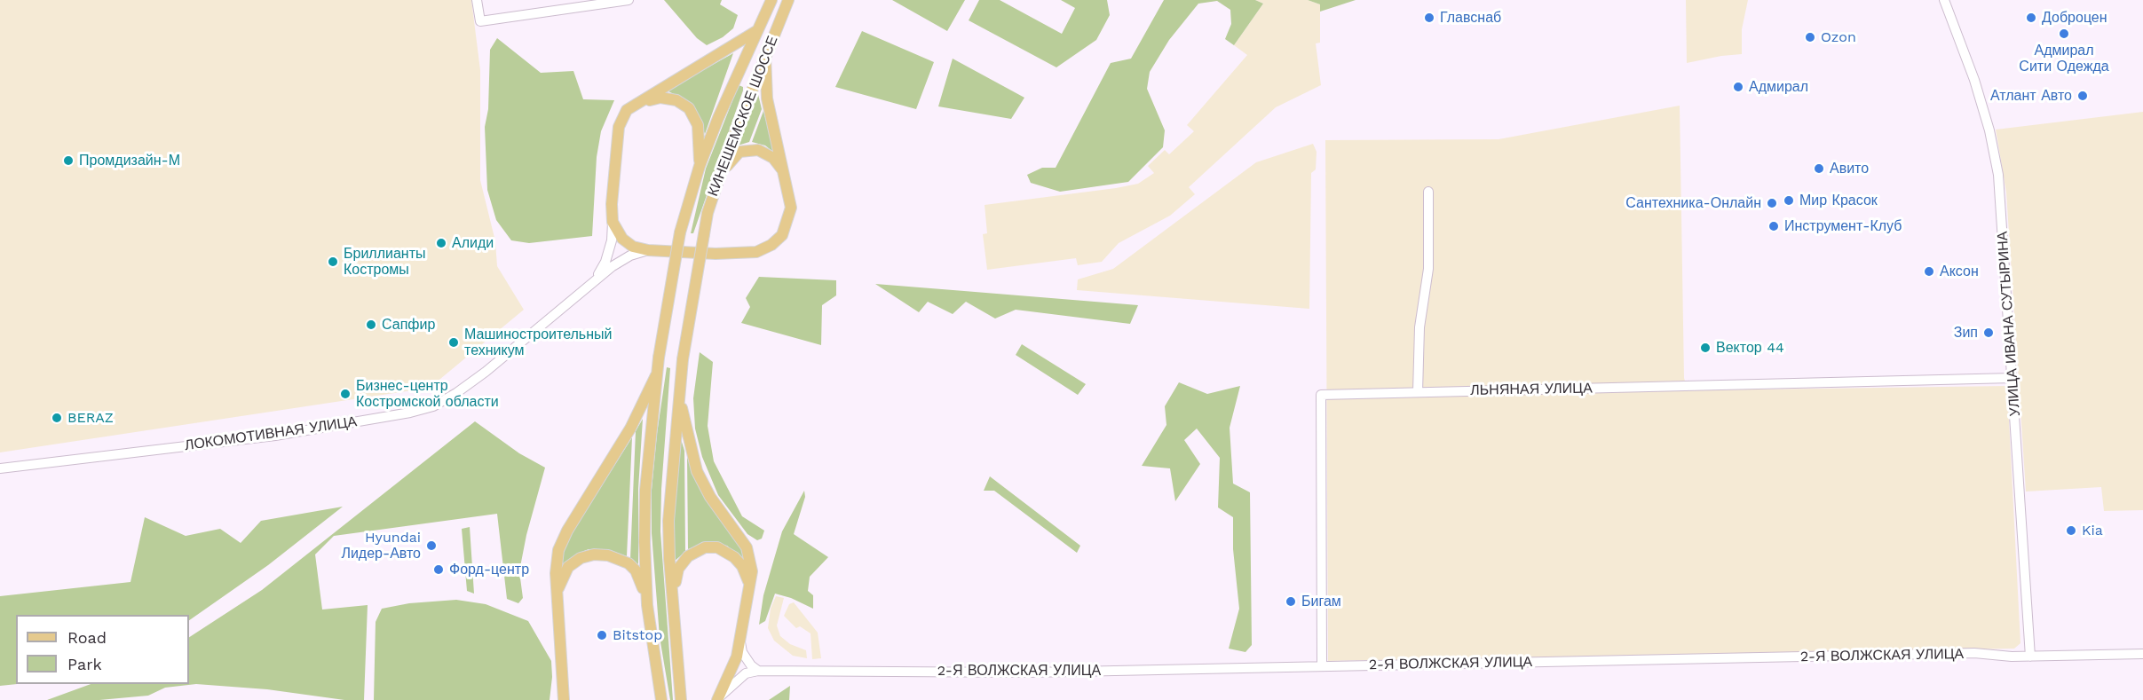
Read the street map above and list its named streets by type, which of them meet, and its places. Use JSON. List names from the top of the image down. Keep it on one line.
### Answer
{"streets":{"main road":["КИНЕШЕМСКОЕ ШОССЕ"],"street":["УЛИЦА ИВАНА СУТЫРИНА","ЛЬНЯНАЯ УЛИЦА","ЛОКОМОТИВНАЯ УЛИЦА","2-Я ВОЛЖСКАЯ УЛИЦА"]},"crossings":[["УЛИЦА ИВАНА СУТЫРИНА","ЛЬНЯНАЯ УЛИЦА"],["УЛИЦА ИВАНА СУТЫРИНА","2-Я ВОЛЖСКАЯ УЛИЦА"],["ЛЬНЯНАЯ УЛИЦА","2-Я ВОЛЖСКАЯ УЛИЦА"]],"places":["Главснаб","Доброцен","Адмирал Сити Одежда","Ozon","Адмирал","Атлант Авто","Промдизайн-М","Авито","Мир Красок","Сантехника-Онлайн","Инструмент-Клуб","Алиди","Бриллианты Костромы","Аксон","Сапфир","Зип","Машиностроительный техникум","Вектор 44","Бизнес-центр Костромской области","BERAZ","Kia","Hyundai Лидер-Авто","Форд-центр","Бигам","Bitstop"],"legend":["Road","Park"]}
